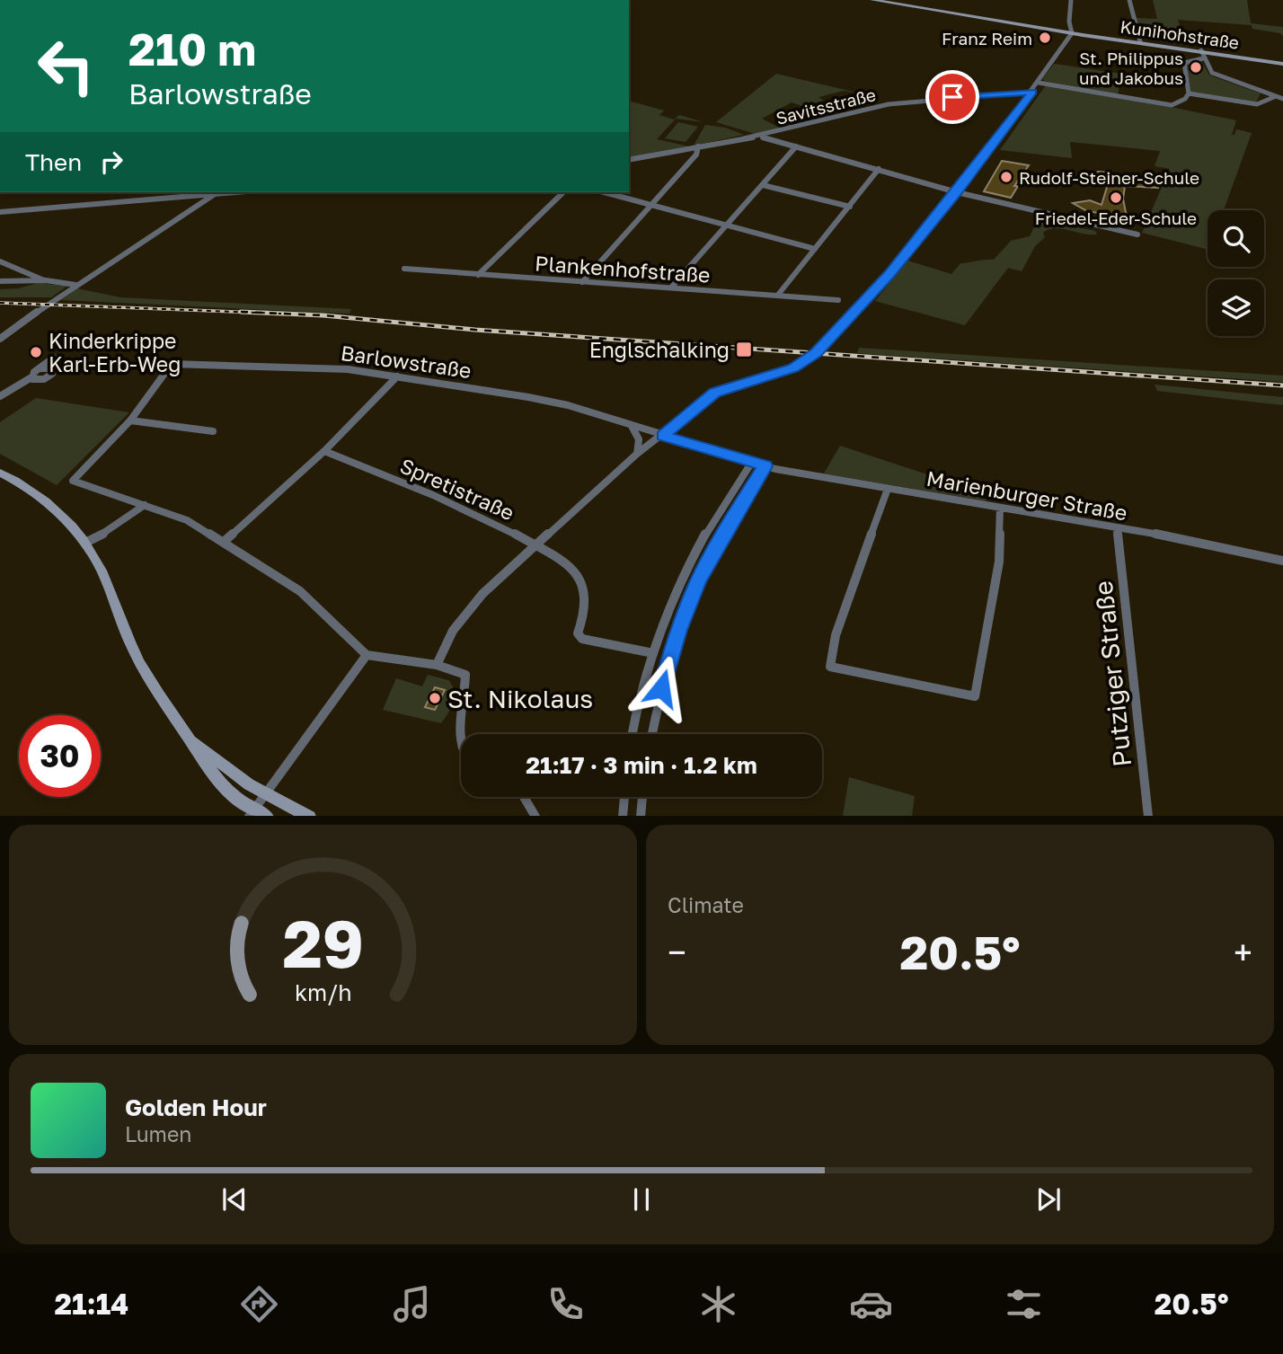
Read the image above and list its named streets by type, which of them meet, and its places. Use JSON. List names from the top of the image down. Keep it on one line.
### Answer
{"streets":{"street":["Kunihohstraße","Savitsstraße","Plankenhofstraße","Barlowstraße","Spretistraße","Marienburger Straße","Putziger Straße"]},"crossings":[["Barlowstraße","Marienburger Straße"],["Marienburger Straße","Putziger Straße"]],"places":{"other":["Franz Reim","St. Philippus und Jakobus","Rudolf-Steiner-Schule","Friedel-Eder-Schule","Kinderkrippe Karl-Erb-Weg","St. Nikolaus"],"transit":["Englschalking"]},"page":{"turn":["210 m","Barlowstraße"],"then":"Then","limit":"30","trip":"21:17 · 3 min · 1.2 km","tile":"Climate","heat":["−","20.5°","+"],"song":["Golden Hour","Lumen"],"tabs":["21:14","20.5°"],"gauge":["29","km/h"]}}
